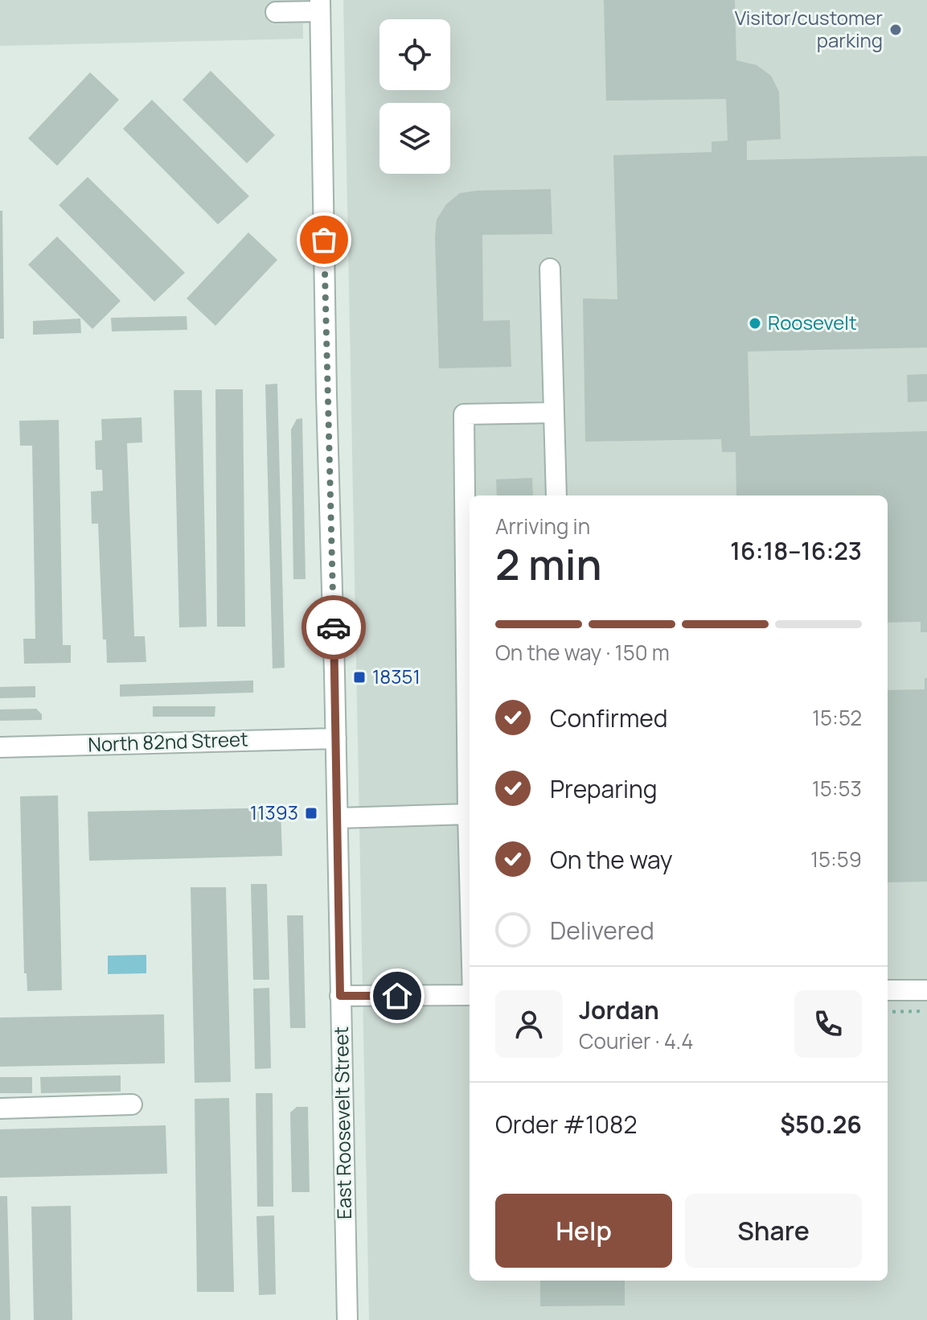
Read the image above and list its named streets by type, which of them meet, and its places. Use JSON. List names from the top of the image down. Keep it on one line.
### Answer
{"streets":{"street":["North 82nd Street","East Roosevelt Street"]},"crossings":[["North 82nd Street","East Roosevelt Street"]],"places":{"other":["Visitor/customer parking","Roosevelt"],"transit":["18351","11393"]},"page":{"heading":["2 min","Arriving in","16:18–16:23"],"panel":["Jordan","Courier · 4.4","Order #1082","$50.26"],"bar":"On the way · 150 m","list":[["Confirmed","15:52"],["Preparing","15:53"],["On the way","15:59"],"Delivered"],"buttons":["Help","Share"]}}
